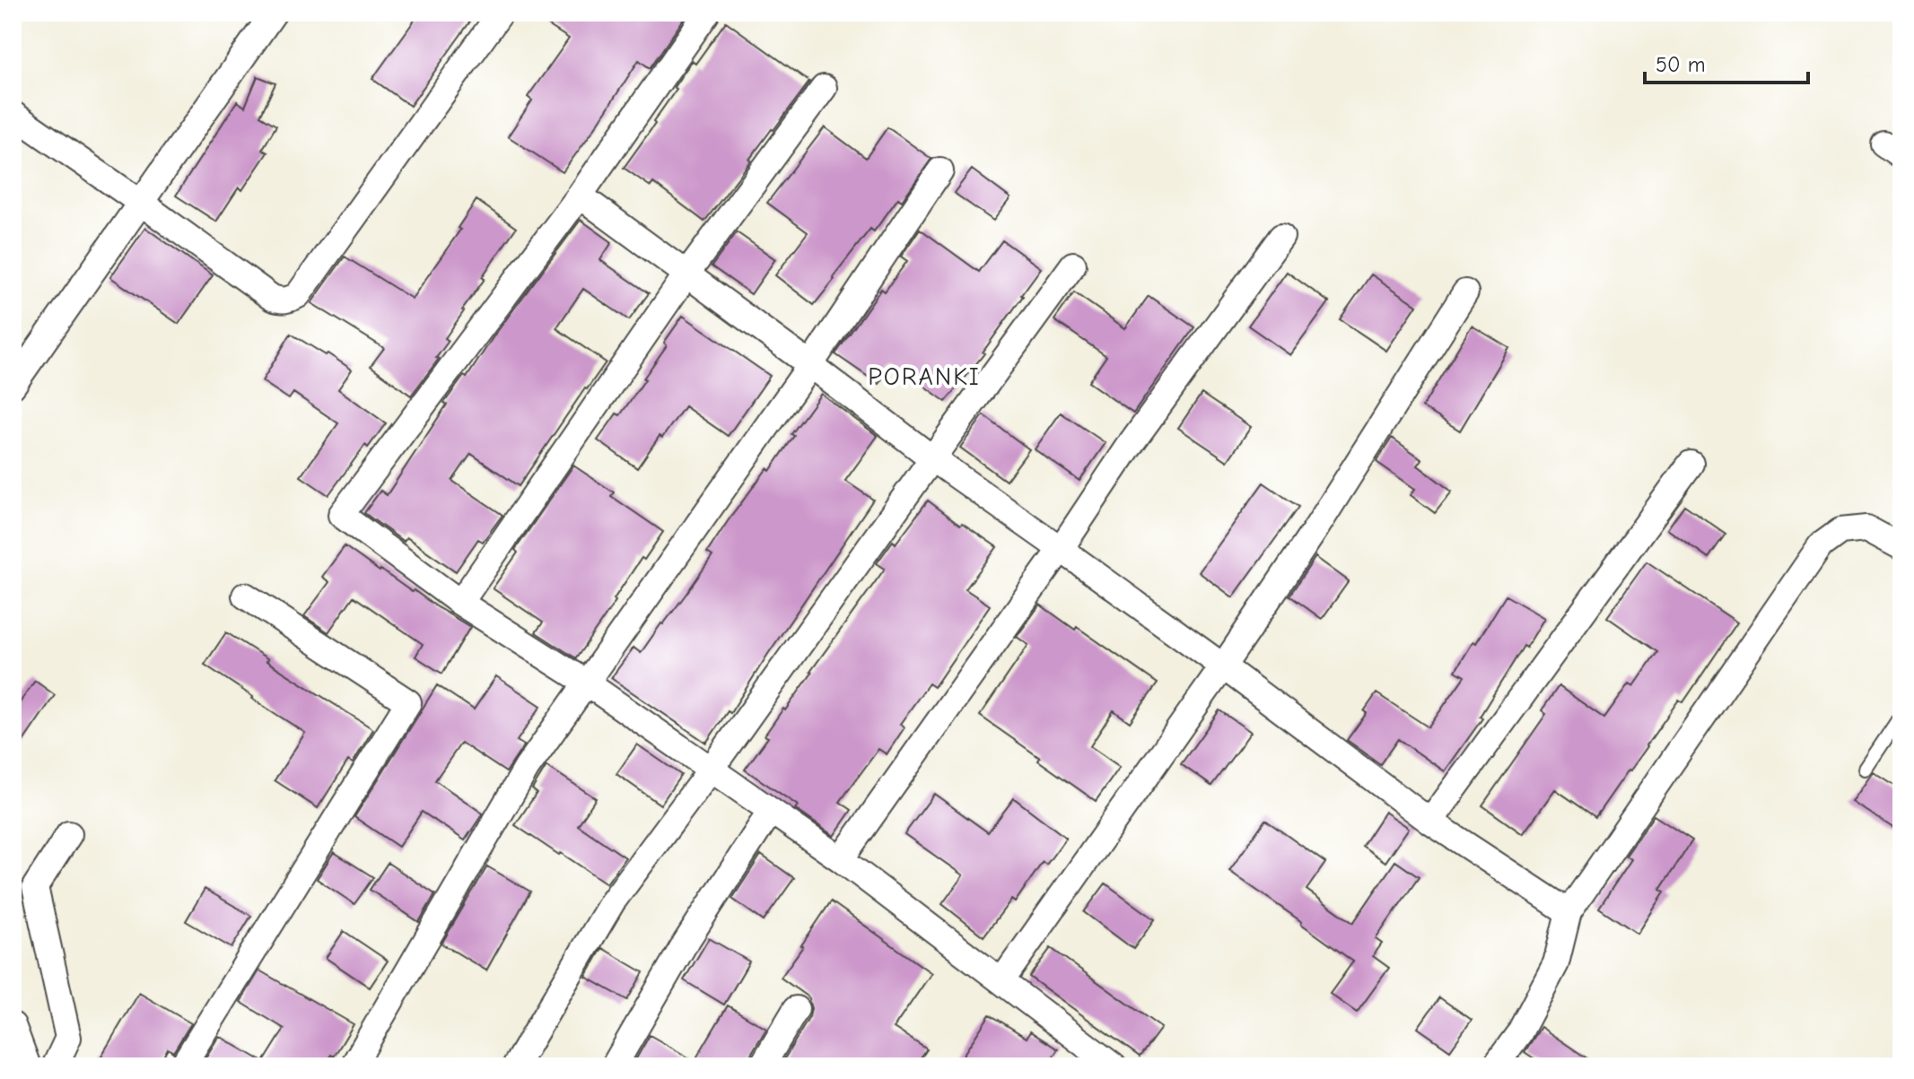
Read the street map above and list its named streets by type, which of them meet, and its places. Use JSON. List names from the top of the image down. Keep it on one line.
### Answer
{"districts":["PORANKI"],"scale_bar":"50 m"}
